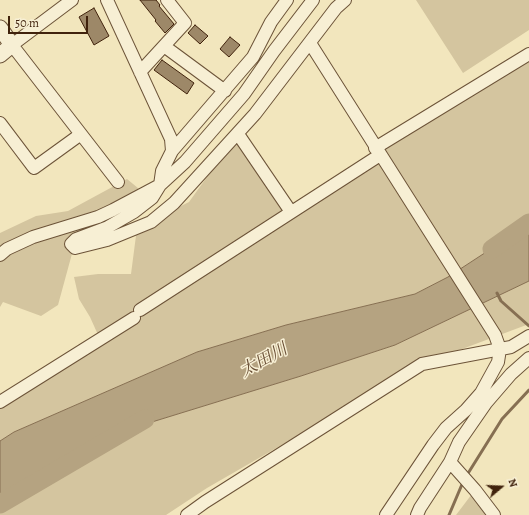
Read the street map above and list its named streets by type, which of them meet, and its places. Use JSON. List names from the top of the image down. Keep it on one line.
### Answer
{"water":["太田川"],"scale_bar":"50 m","north":"right"}
